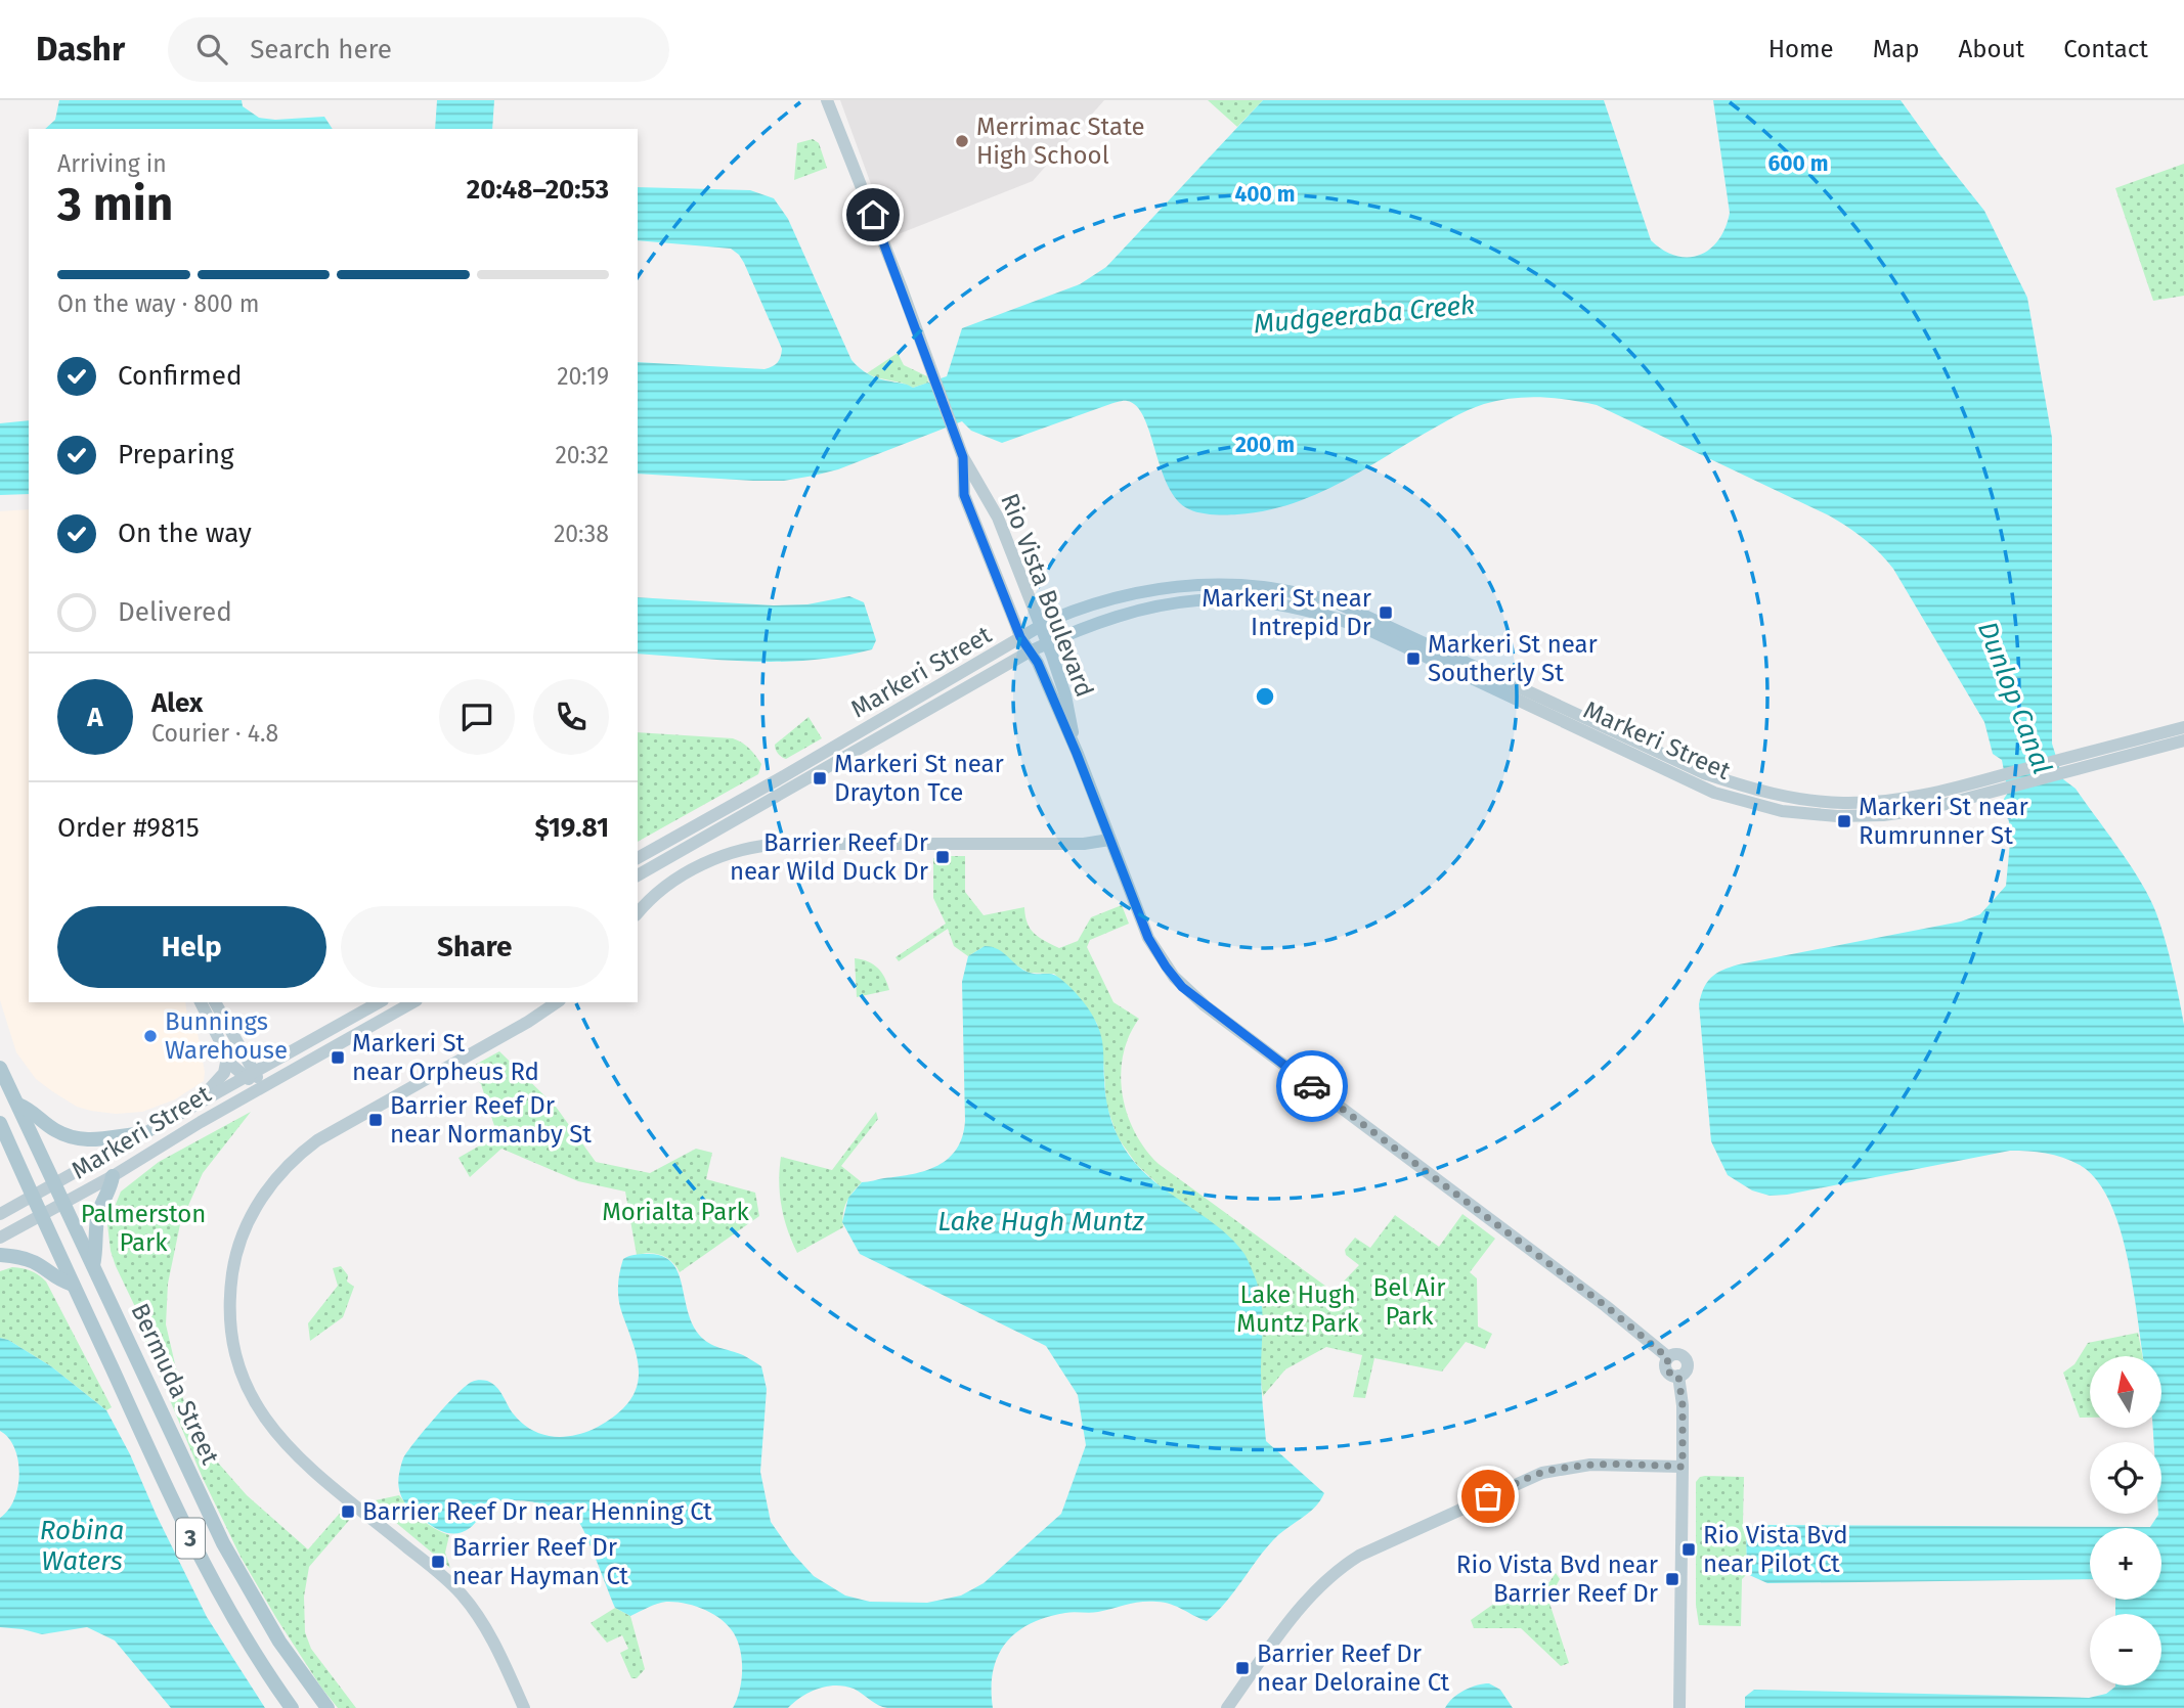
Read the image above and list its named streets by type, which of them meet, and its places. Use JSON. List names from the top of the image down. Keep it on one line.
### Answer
{"streets":{"main road":["Bermuda Street","3"],"street":["Rio Vista Boulevard","Markeri Street"]},"crossings":[["Rio Vista Boulevard","Markeri Street"],["Markeri Street","Bermuda Street"]],"water":["Mudgeeraba Creek","Dunlop Canal","Lake Hugh Muntz","Robina Waters"],"parks":["Morialta Park","Palmerston Park","Bel Air Park","Lake Hugh Muntz Park"],"places":{"other":["Merrimac State High School","Bunnings Warehouse"],"transit":["Markeri St near Intrepid Dr","Markeri St near Southerly St","Markeri St near Drayton Tce","Markeri St near Rumrunner St","Barrier Reef Dr near Wild Duck Dr","Markeri St near Orpheus Rd","Barrier Reef Dr near Normanby St","Barrier Reef Dr near Henning Ct","Rio Vista Bvd near Pilot Ct","Barrier Reef Dr near Hayman Ct","Rio Vista Bvd near Barrier Reef Dr","Barrier Reef Dr near Deloraine Ct"]},"north":"top","page":{"header":"Dashr","search":"Search here","nav":["Home","Map","About","Contact"],"heading":["3 min","Arriving in","20:48–20:53"],"panel":["Alex","Courier · 4.8","Order #9815","$19.81"],"bar":"On the way · 800 m","list":[["Confirmed","20:19"],["Preparing","20:32"],["On the way","20:38"],"Delivered"],"round":"A","buttons":["Help","Share"],"map_buttons":["+","−"]},"rings":["600 m","400 m","200 m"]}
